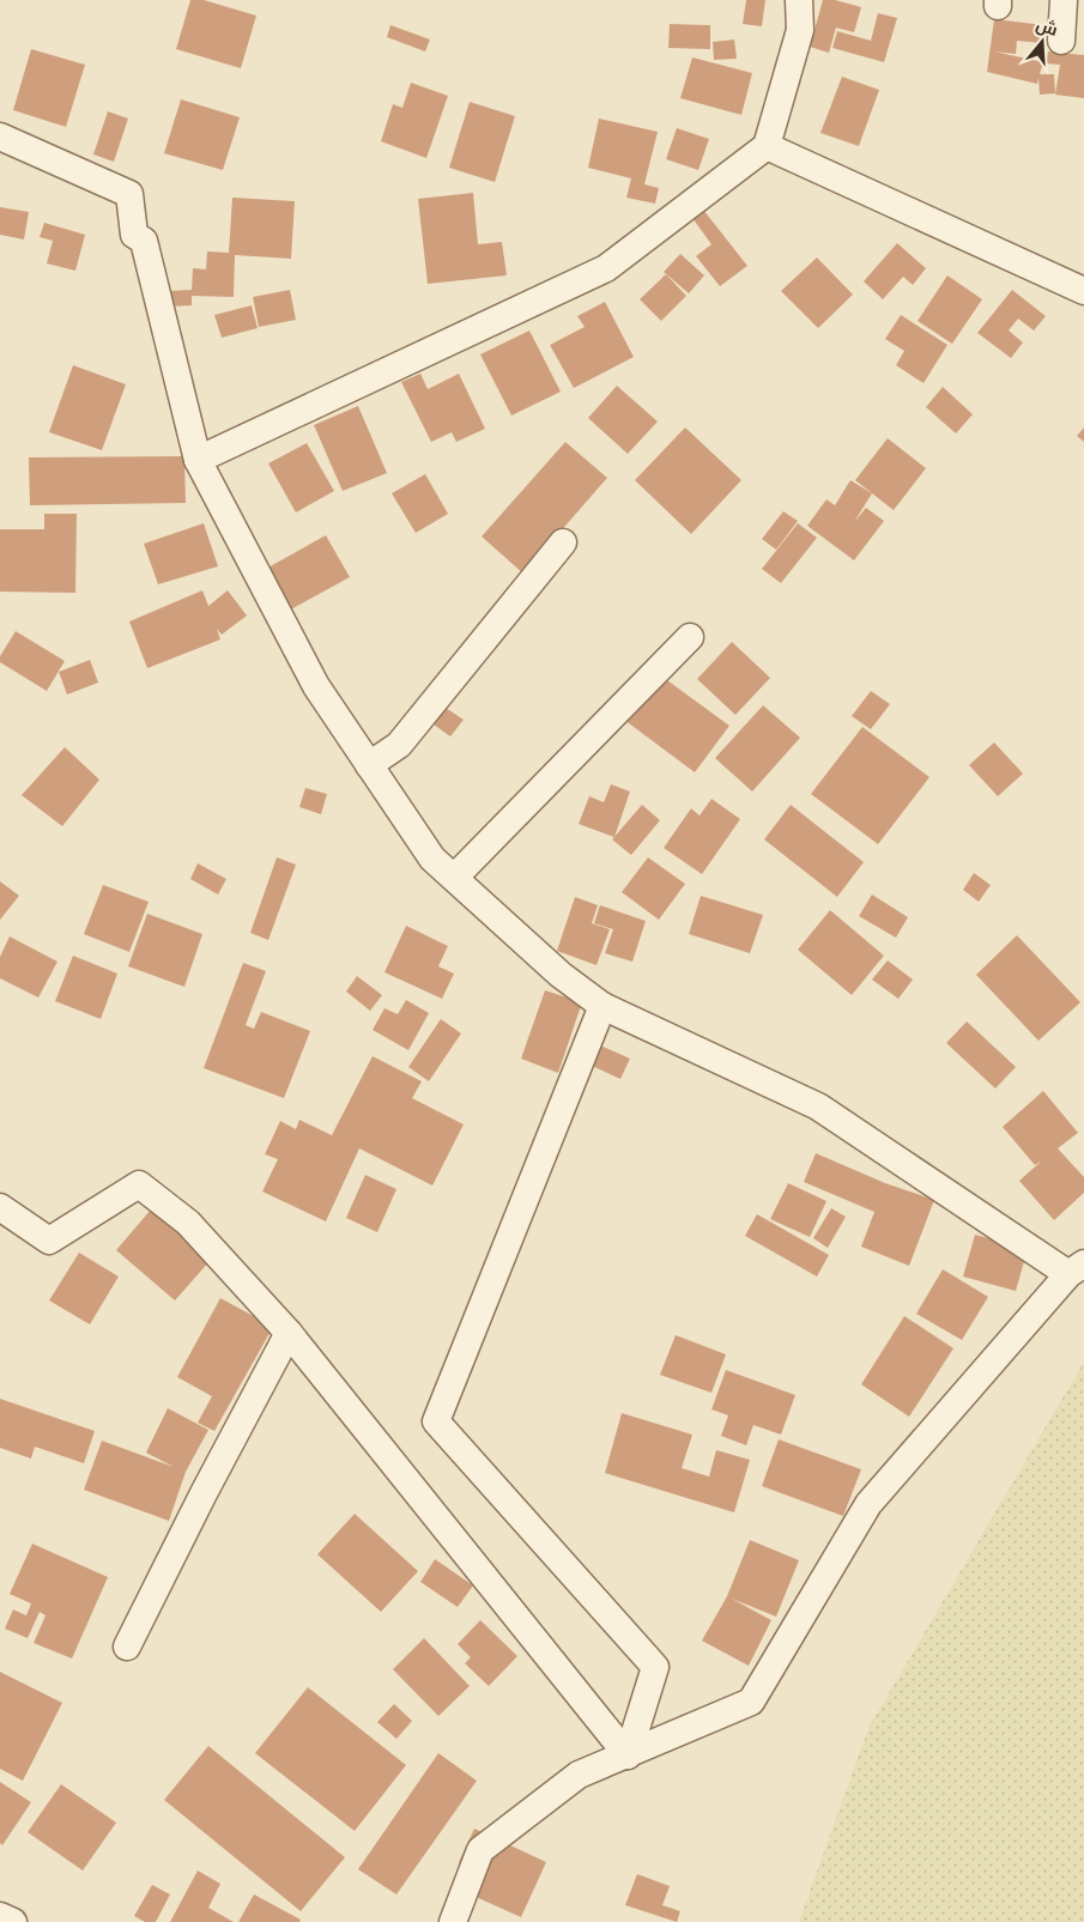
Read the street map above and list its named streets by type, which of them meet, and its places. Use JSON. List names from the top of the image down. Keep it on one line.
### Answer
{"north":"top"}
